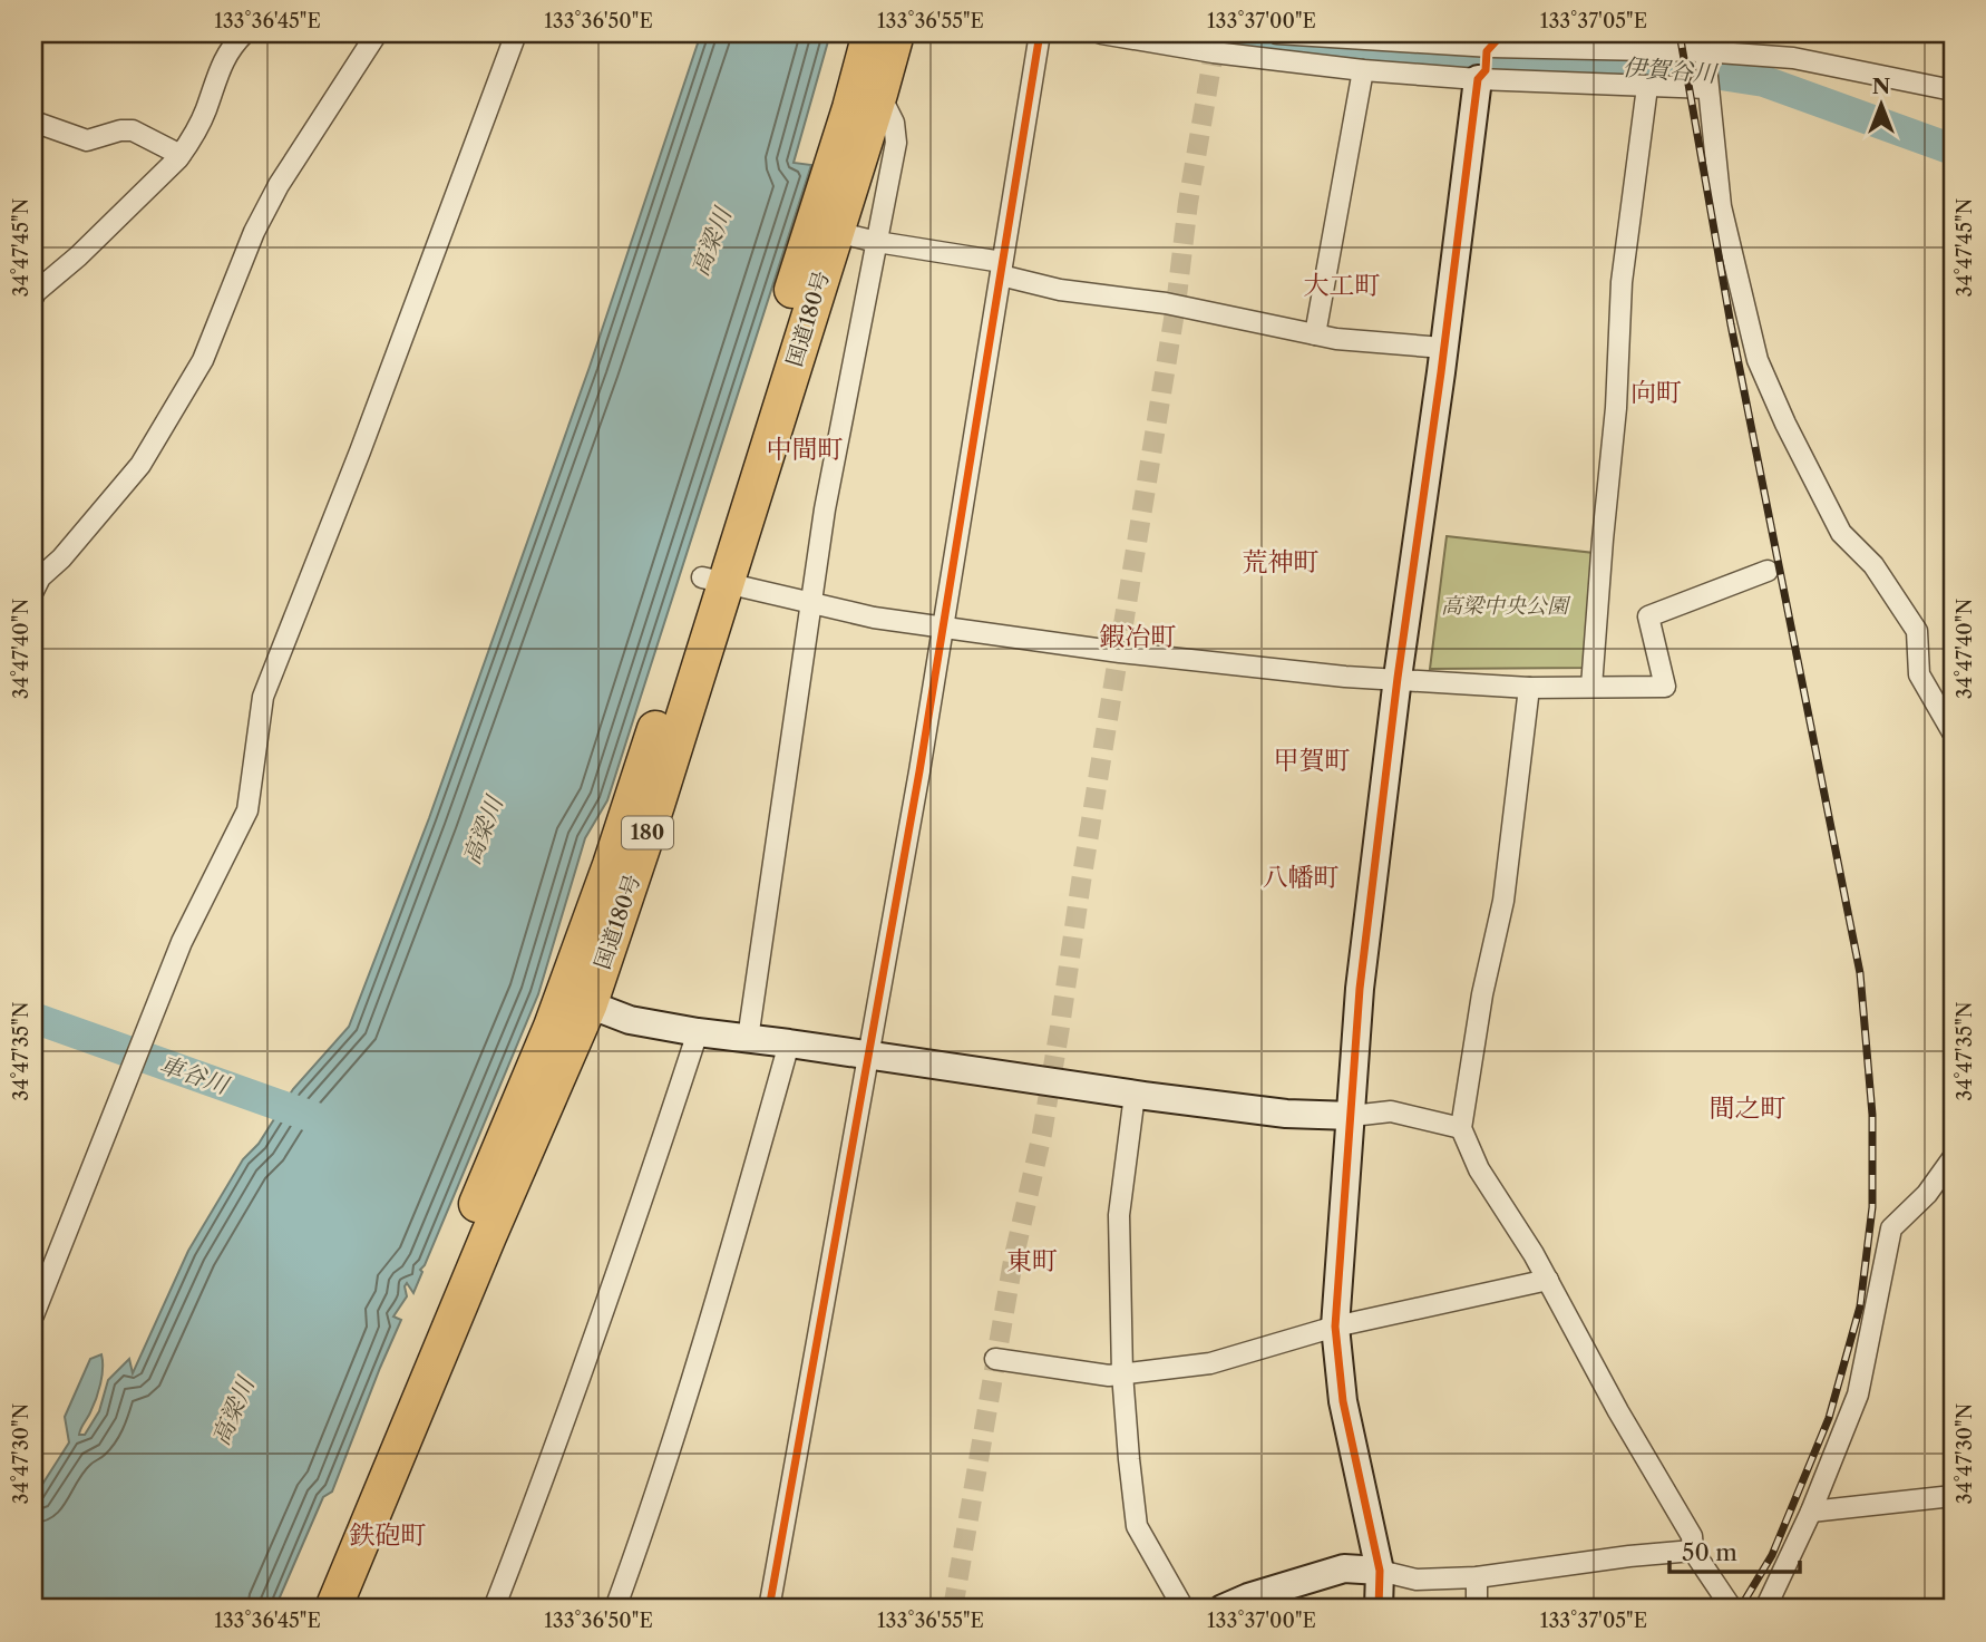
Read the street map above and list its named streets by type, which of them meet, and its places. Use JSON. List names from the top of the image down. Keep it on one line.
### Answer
{"streets":{"highway":["国道180号","180"]},"districts":["大工町","向町","中間町","荒神町","鍜冶町","甲賀町","八幡町","間之町","東町","鉄砲町"],"water":["伊賀谷川","高梁川","車谷川"],"parks":["高梁中央公園"],"scale_bar":"50 m","north":"top","coordinates":["133°36'45\"E","133°36'50\"E","133°36'55\"E","133°37'00\"E","133°37'05\"E","34°47'45\"N","34°47'40\"N","34°47'35\"N","34°47'30\"N"]}
